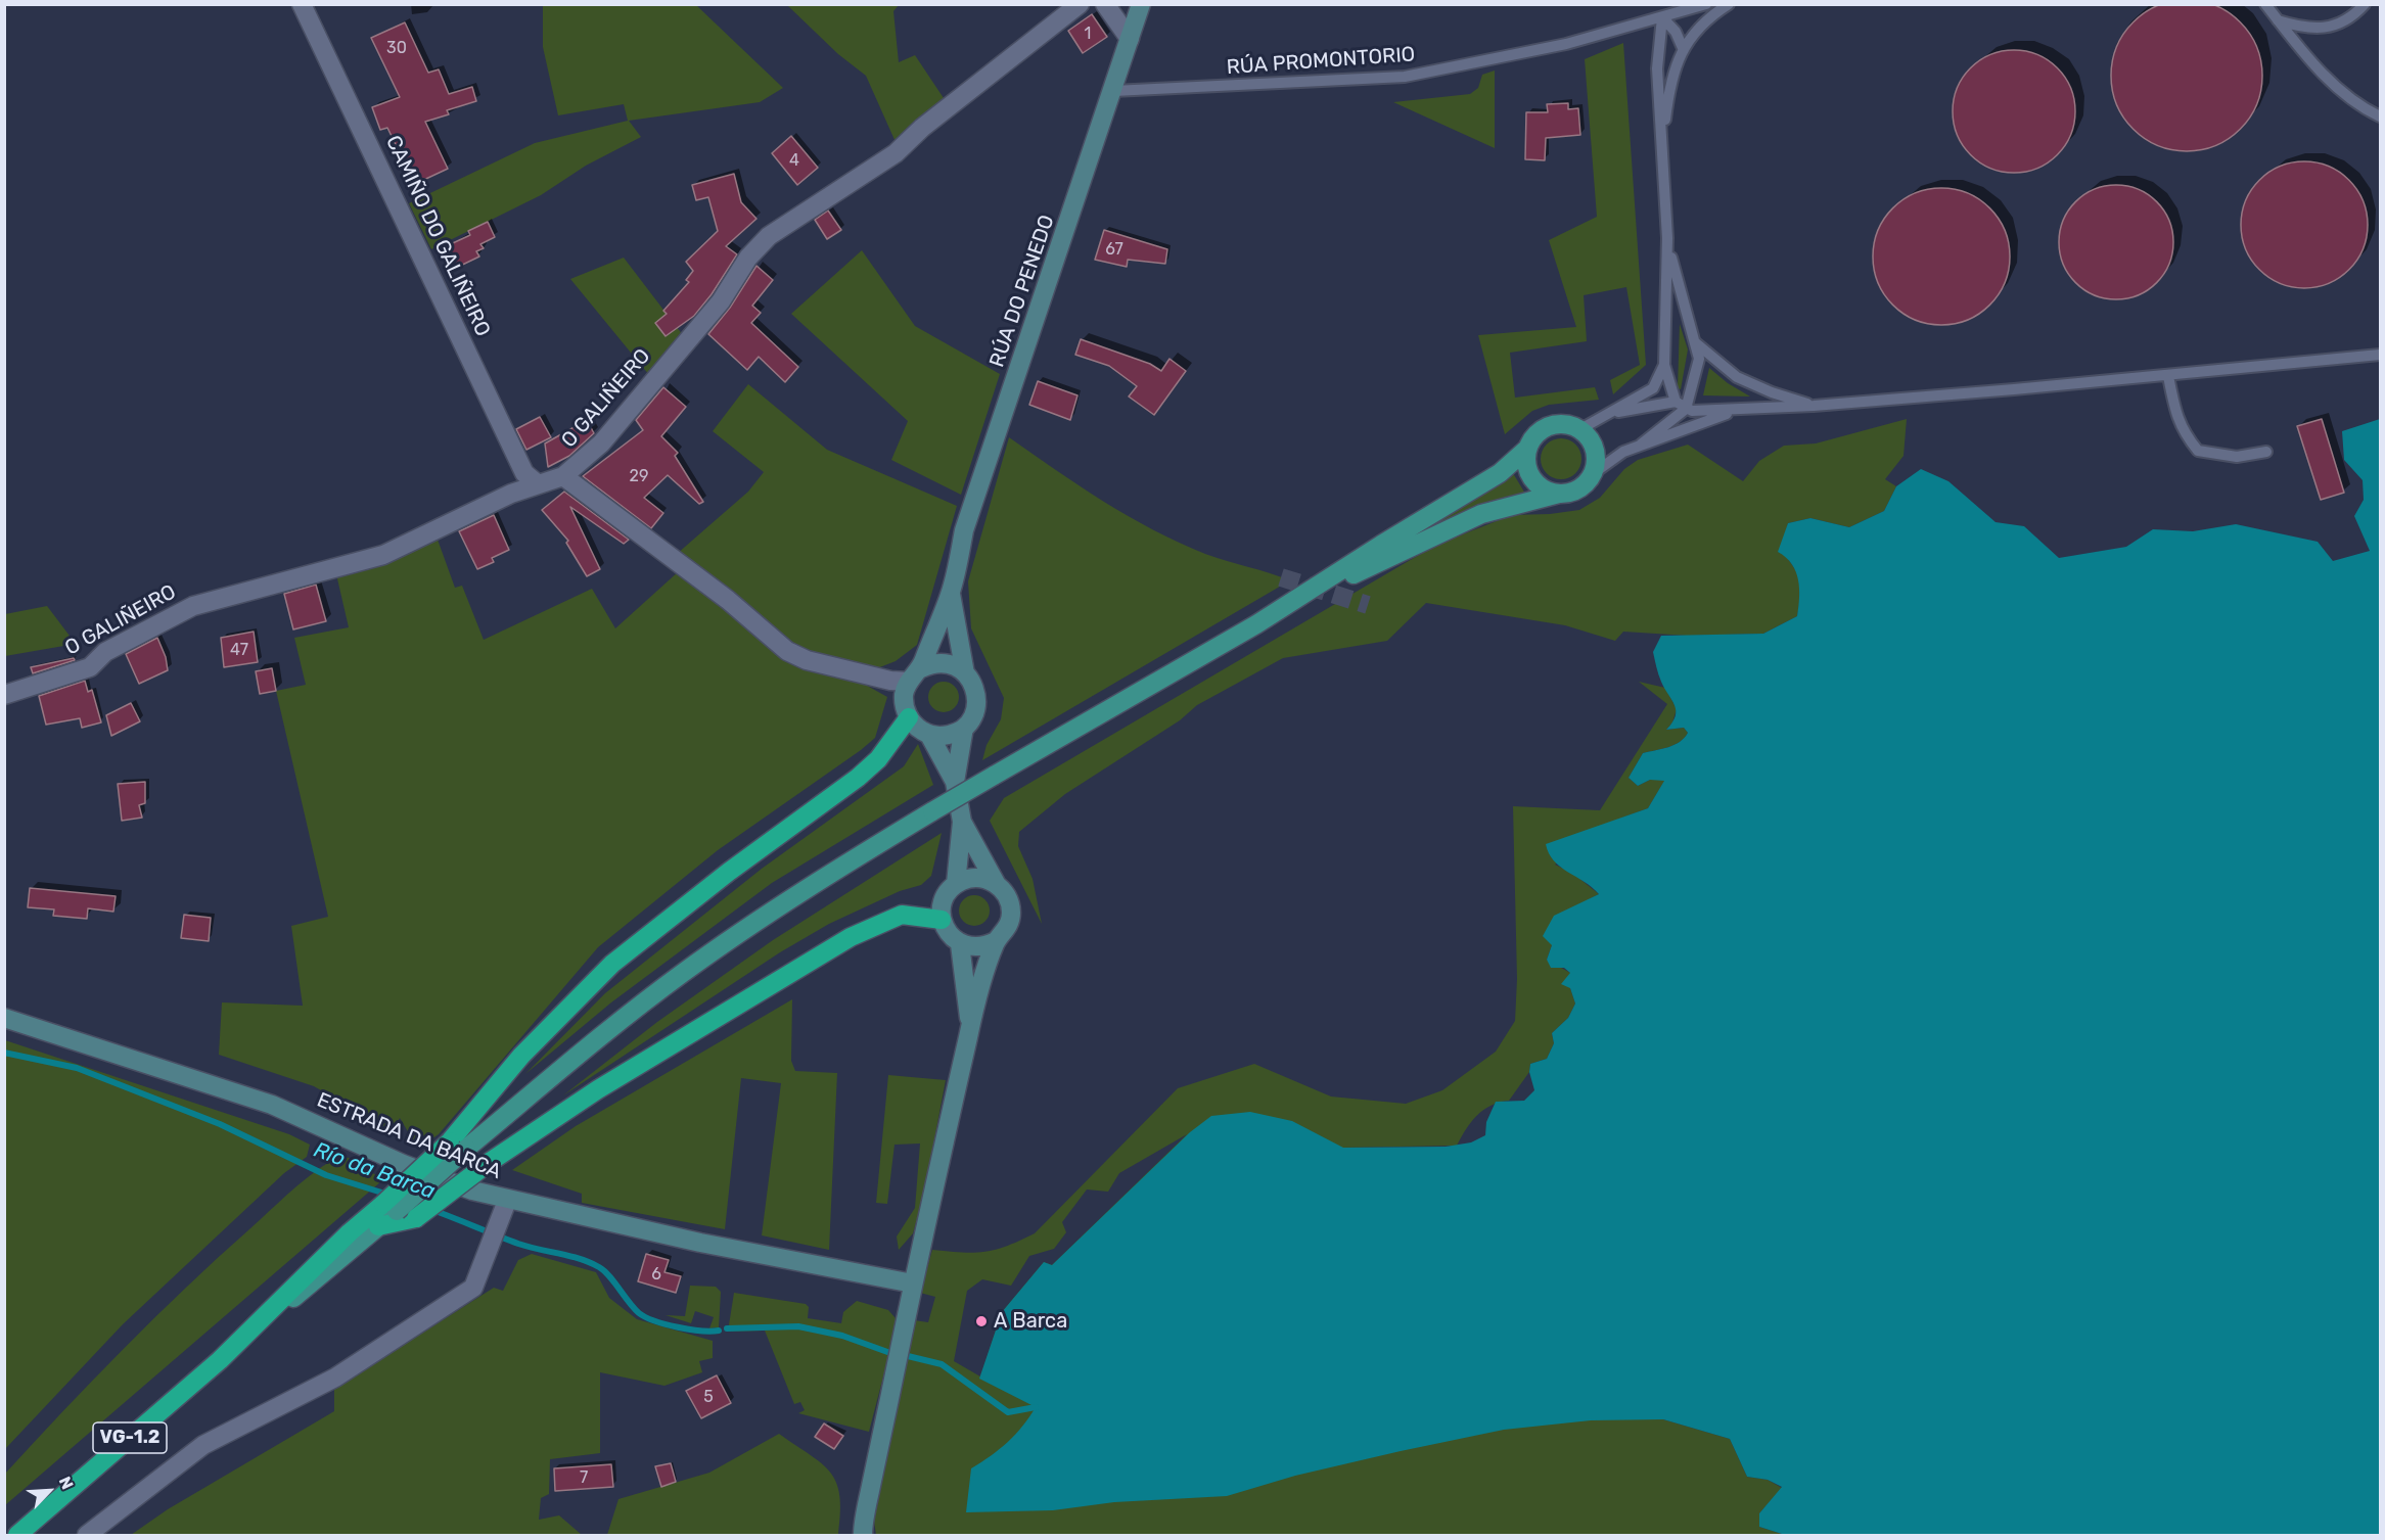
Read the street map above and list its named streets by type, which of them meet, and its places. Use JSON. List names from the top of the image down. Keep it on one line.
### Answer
{"streets":{"highway":["VG-1.2"],"street":["CAMIÑO DO GALIÑEIRO","RÚA DO PENEDO","O GALIÑEIRO","ESTRADA DA BARCA"],"lane":["RÚA PROMONTORIO"]},"crossings":[["RÚA PROMONTORIO","RÚA DO PENEDO"],["CAMIÑO DO GALIÑEIRO","O GALIÑEIRO"]],"water":["Río da Barca"],"places":["A Barca"],"house_numbers":["1","30","4","67","29","47","6","5","7"],"north":"top right"}
